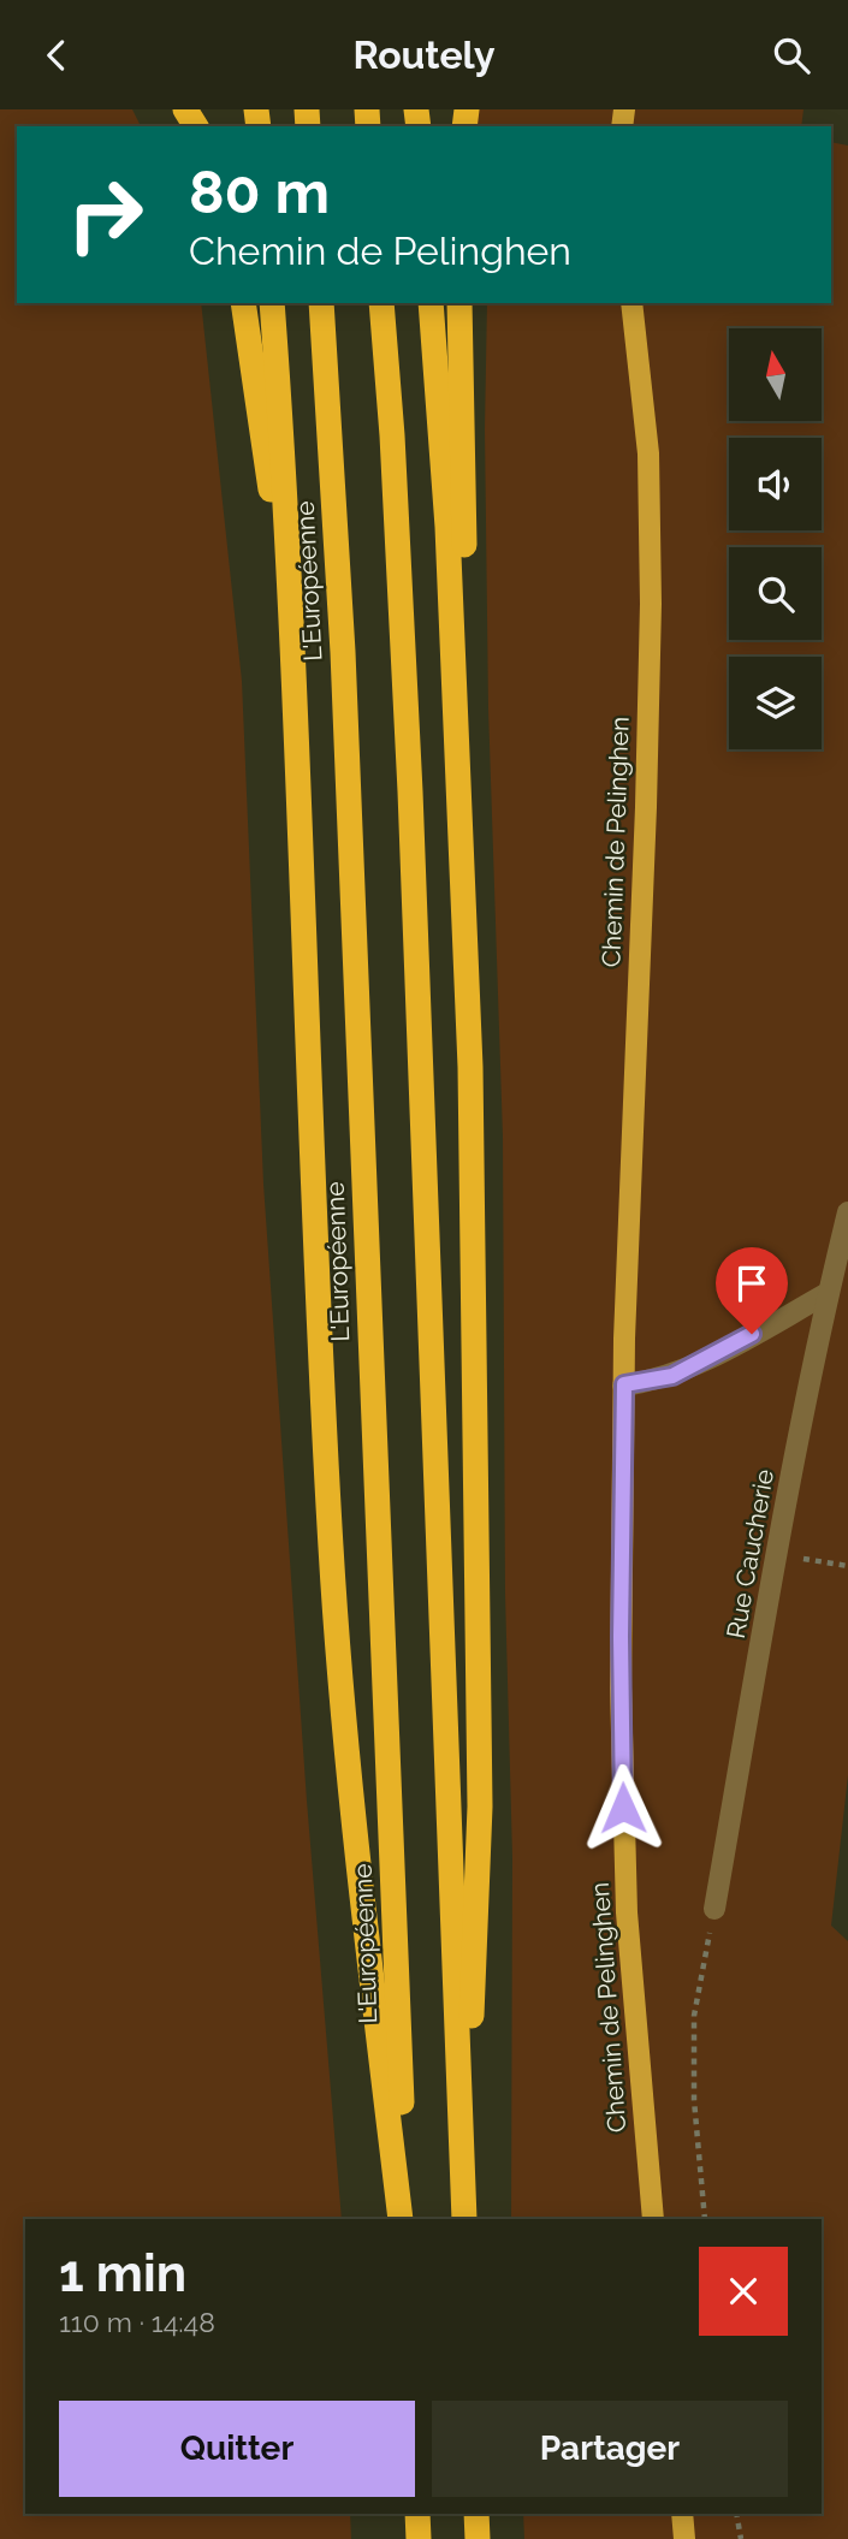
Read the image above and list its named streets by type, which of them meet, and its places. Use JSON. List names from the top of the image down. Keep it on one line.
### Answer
{"streets":{"highway":["L'Européenne"],"main road":["Chemin de Pelinghen"],"street":["Rue Caucherie"]},"north":"top","page":{"header":"Routely","turn":["80 m","Chemin de Pelinghen"],"heading":["1 min","110 m · 14:48"],"buttons":["Quitter","Partager"]}}
